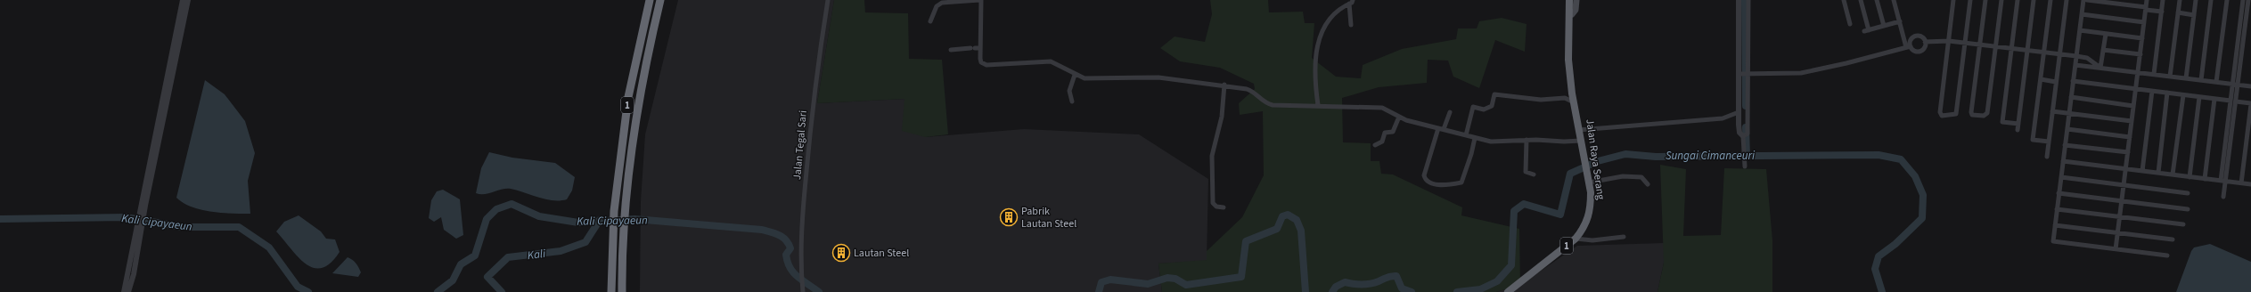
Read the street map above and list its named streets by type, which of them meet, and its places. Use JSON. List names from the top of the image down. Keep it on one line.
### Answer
{"streets":{"highway":["1","Jalan Raya Serang"],"street":["Jalan Tegal Sari"]},"water":["Sungai Cimanceuri","Kali Cipayaeun","Kali"],"places":{"building":["Pabrik Lautan Steel","Lautan Steel"]}}
